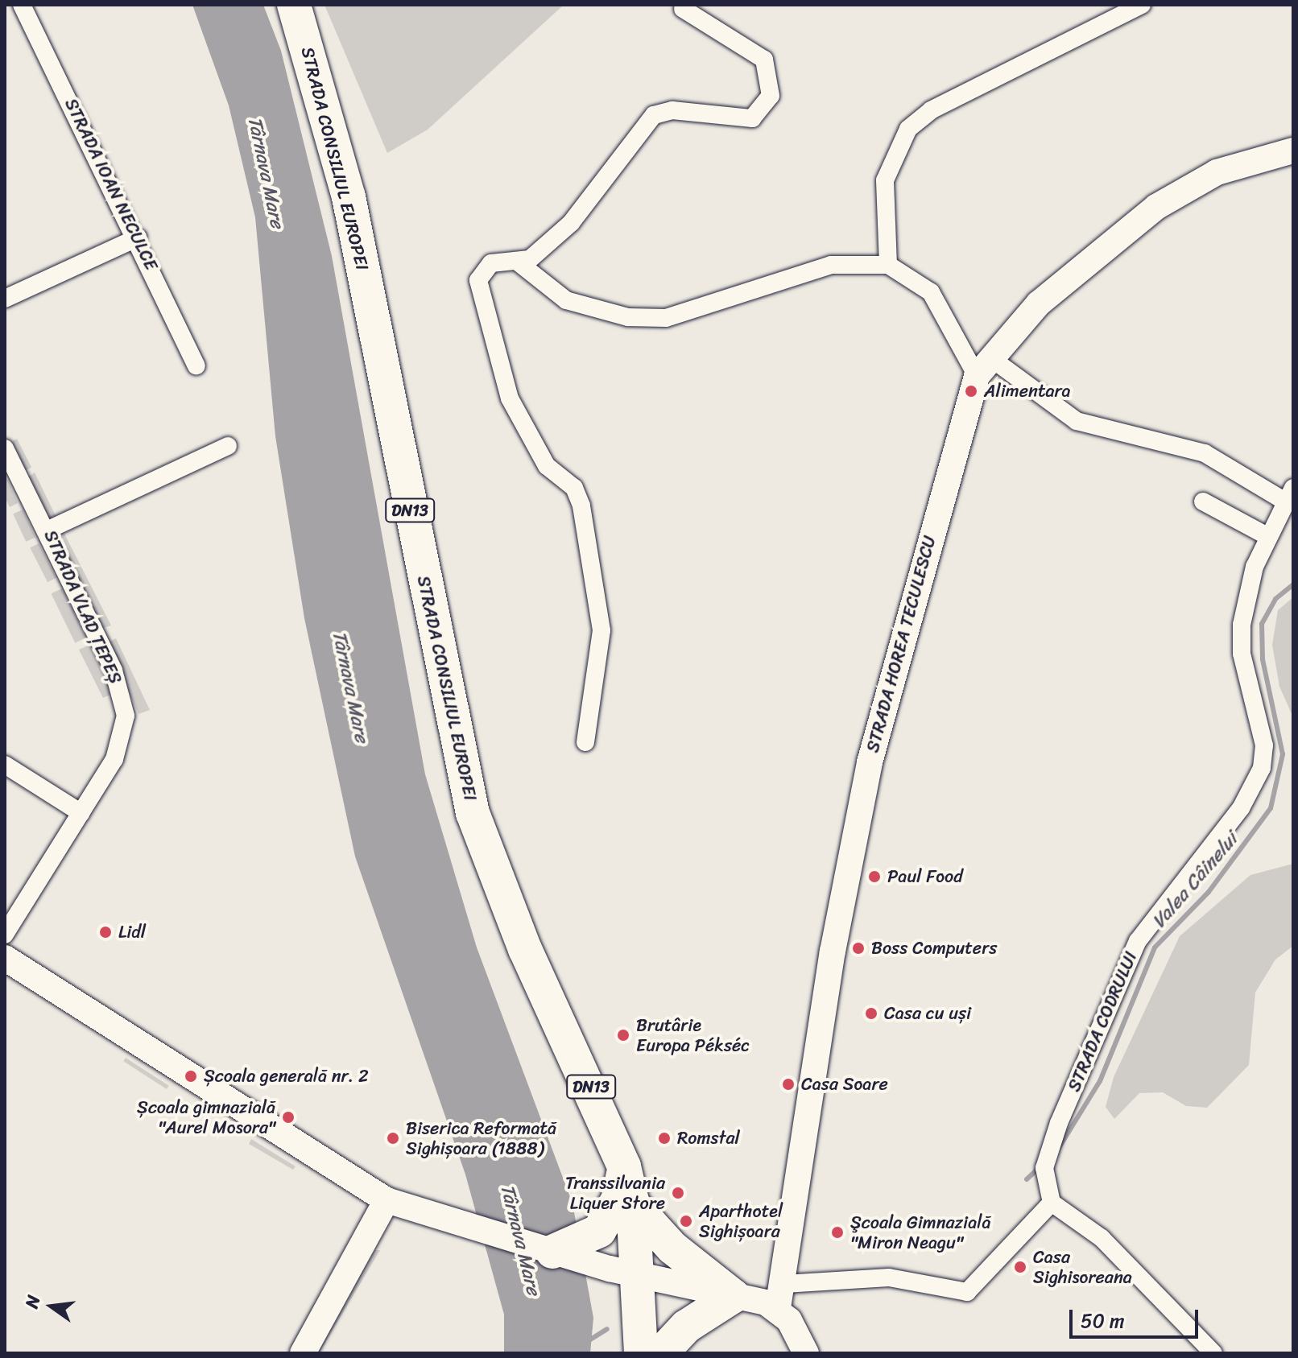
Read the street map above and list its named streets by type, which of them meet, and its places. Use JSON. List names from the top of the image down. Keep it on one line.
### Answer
{"streets":{"highway":["STRADA CONSILIUL EUROPEI","DN13"],"street":["STRADA IOAN NECULCE","STRADA VLAD ȚEPEȘ","STRADA HOREA TECULESCU","STRADA CODRULUI"]},"crossings":[["STRADA HOREA TECULESCU","STRADA CODRULUI"]],"water":["Târnava Mare","Valea Câinelui"],"places":["Alimentara","Paul Food","Lidl","Boss Computers","Casa cu uși","Brutârie Europa Pékséc","Școala generală nr. 2","Casa Soare","Școala gimnazială \"Aurel Mosora\"","Biserica Reformată Sighișoara (1888)","Romstal","Transsilvania Liquer Store","Aparthotel Sighișoara","Şcoala Gimnazială \"Miron Neagu\"","Casa Sighisoreana"],"scale_bar":"50 m","north":"left"}
